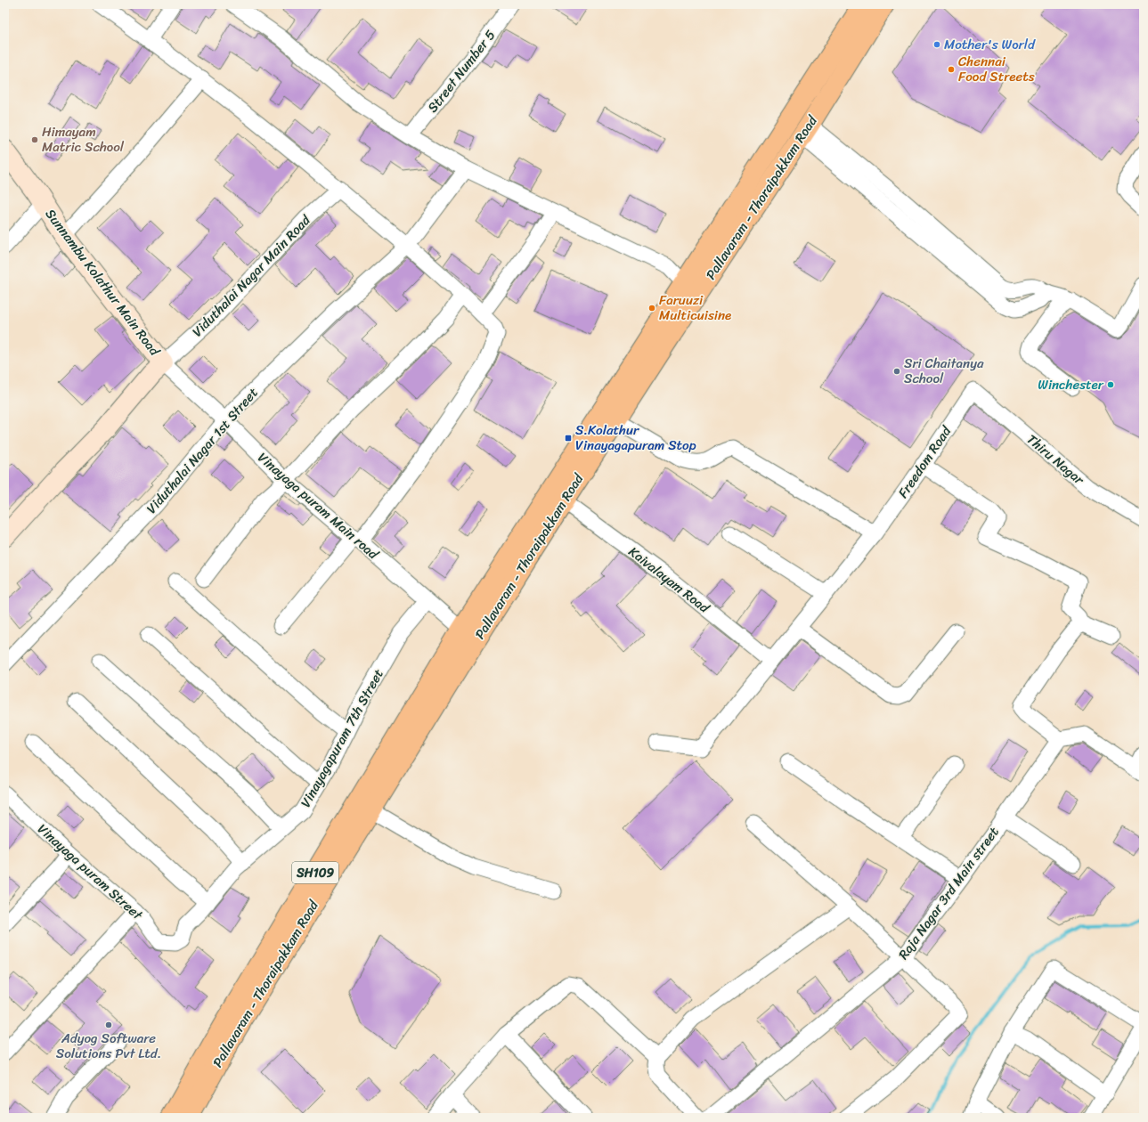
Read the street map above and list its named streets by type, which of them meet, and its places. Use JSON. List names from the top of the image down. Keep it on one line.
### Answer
{"streets":{"main road":["Pallavaram - Thoraipakkam Road","SH109"],"street":["Street Number 5","Viduthalai Nagar Main Road","Sunnambu Kolathur Main Road","Viduthalai Nagar 1st Street","Thiru Nagar","Freedom Road","Vinayaga puram Main road","Kaivalayam Road","Vinayagapuram 7th Street","Vinayaga puram Street","Raja Nagar 3rd Main street"]},"crossings":[["Pallavaram - Thoraipakkam Road","Vinayaga puram Main road"],["Pallavaram - Thoraipakkam Road","Kaivalayam Road"],["Viduthalai Nagar Main Road","Sunnambu Kolathur Main Road"],["Viduthalai Nagar Main Road","Vinayaga puram Main road"],["Sunnambu Kolathur Main Road","Vinayaga puram Main road"],["Viduthalai Nagar 1st Street","Vinayaga puram Main road"],["Thiru Nagar","Freedom Road"],["Freedom Road","Kaivalayam Road"],["Vinayaga puram Main road","Vinayagapuram 7th Street"],["Vinayagapuram 7th Street","Vinayaga puram Street"]],"places":{"other":["Mother's World","Chennai Food Streets","Himayam Matric School","Faruuzi Multicuisine","Sri Chaitanya School","Winchester","Adyog Software Solutions Pvt Ltd."],"transit":["S.Kolathur Vinayagapuram Stop"]}}
